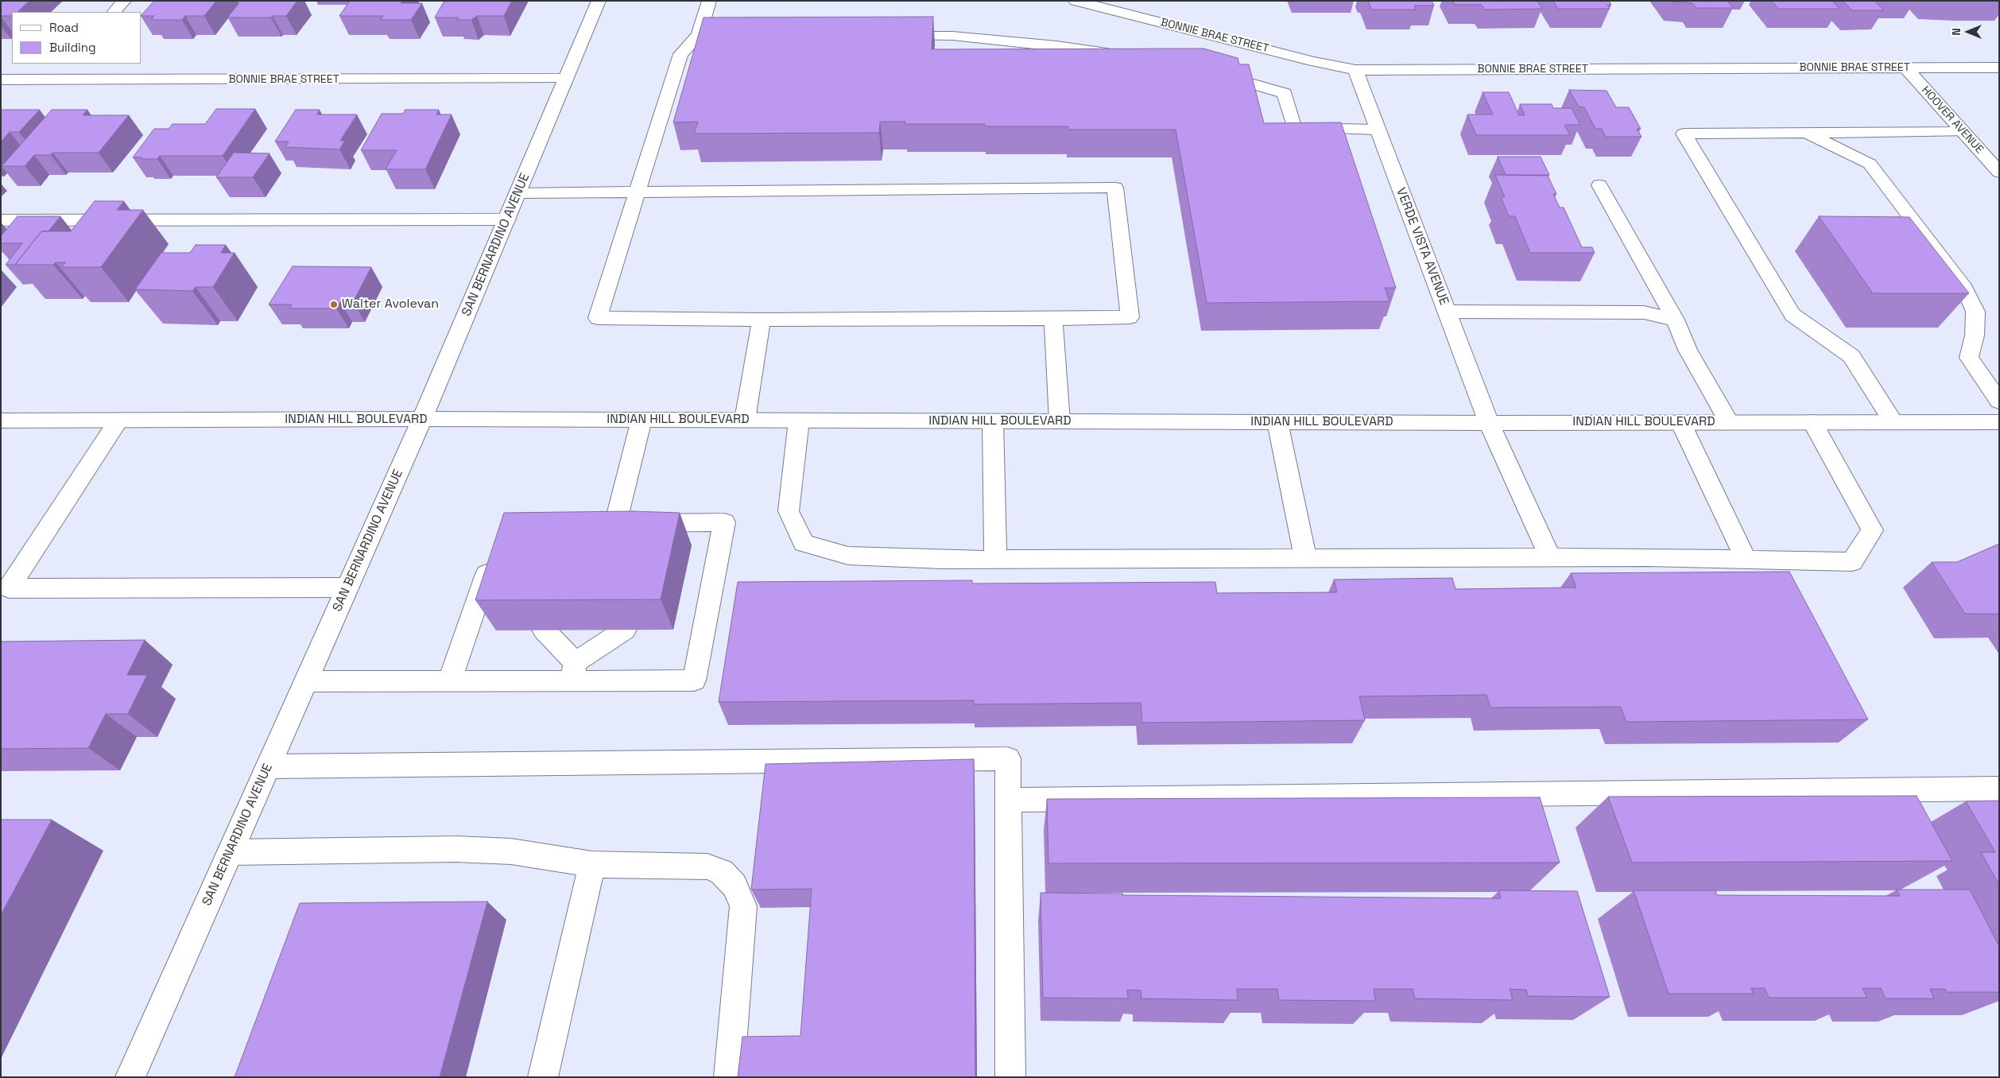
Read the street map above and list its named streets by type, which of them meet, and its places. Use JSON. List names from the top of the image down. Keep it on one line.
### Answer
{"streets":{"main road":["BONNIE BRAE STREET","HOOVER AVENUE","SAN BERNARDINO AVENUE","VERDE VISTA AVENUE","INDIAN HILL BOULEVARD"]},"crossings":[["BONNIE BRAE STREET","HOOVER AVENUE"],["BONNIE BRAE STREET","SAN BERNARDINO AVENUE"],["BONNIE BRAE STREET","VERDE VISTA AVENUE"],["SAN BERNARDINO AVENUE","INDIAN HILL BOULEVARD"],["VERDE VISTA AVENUE","INDIAN HILL BOULEVARD"]],"places":["Walter Avolevan"],"legend":["Road","Building"],"north":"left"}
